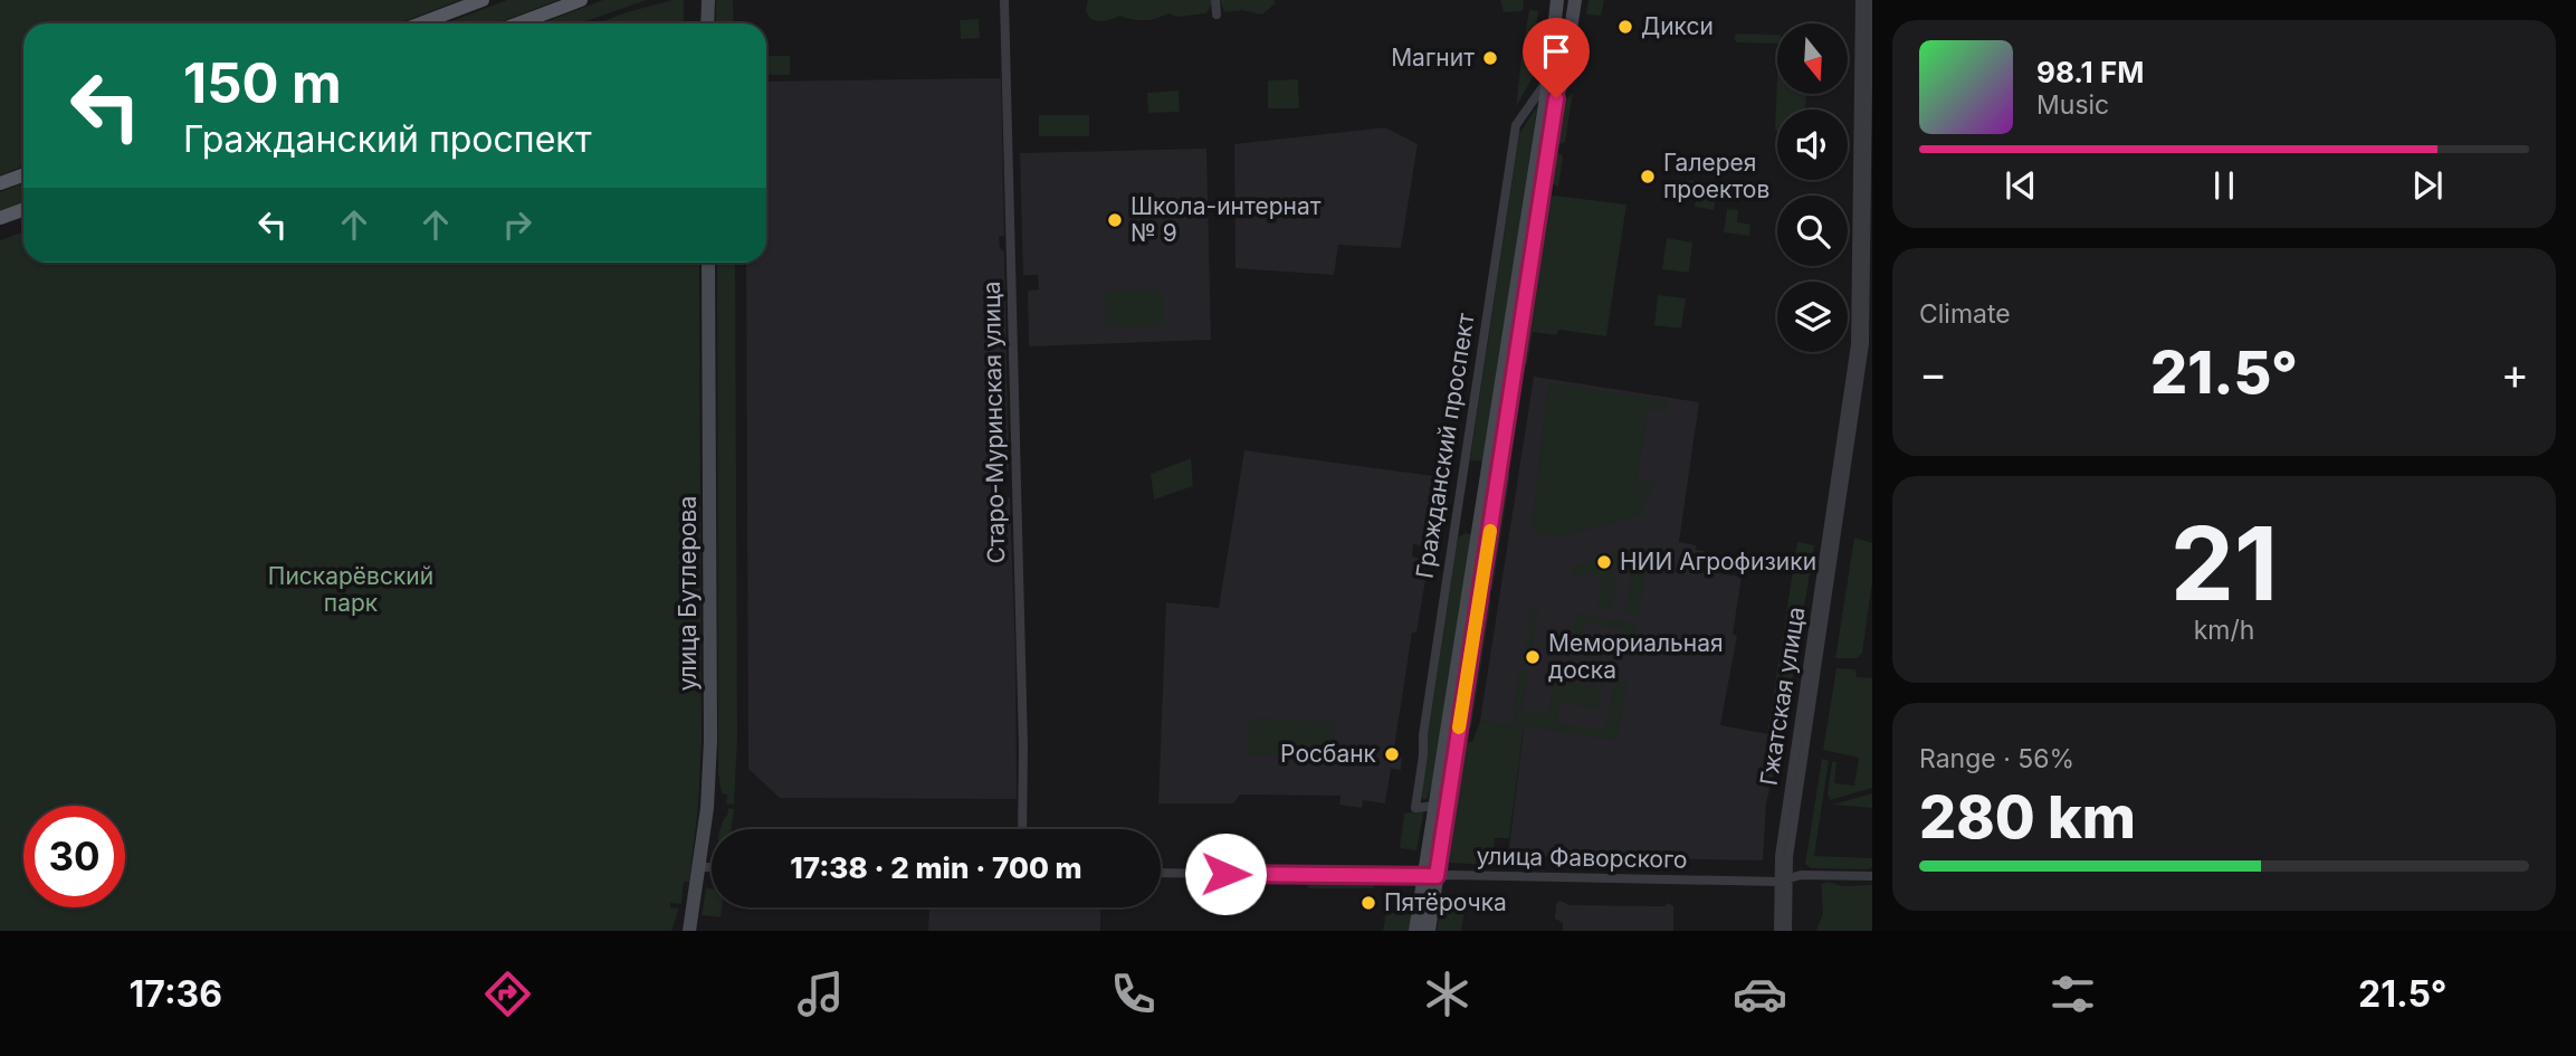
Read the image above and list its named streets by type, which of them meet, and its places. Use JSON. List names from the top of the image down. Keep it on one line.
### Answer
{"streets":{"main road":["Гражданский проспект","улица Бутлерова"],"street":["Старо-Муринская улица","Гжатская улица","улица Фаворского"]},"crossings":[["Гражданский проспект","улица Фаворского"],["Гжатская улица","улица Фаворского"]],"parks":["Пискарёвский парк"],"places":["Дикси","Магнит","Галерея проектов","Школа-интернат № 9","НИИ Агрофизики","Мемориальная доска","Росбанк","Пятёрочка"],"north":"bottom","page":{"turn":["150 m","Гражданский проспект"],"song":["98.1 FM","Music"],"tile":["Climate",["21","km/h"],["Range · 56%","280 km"]],"heat":["−","21.5°","+"],"limit":"30","trip":"17:38 · 2 min · 700 m","tabs":["17:36","21.5°"]}}
